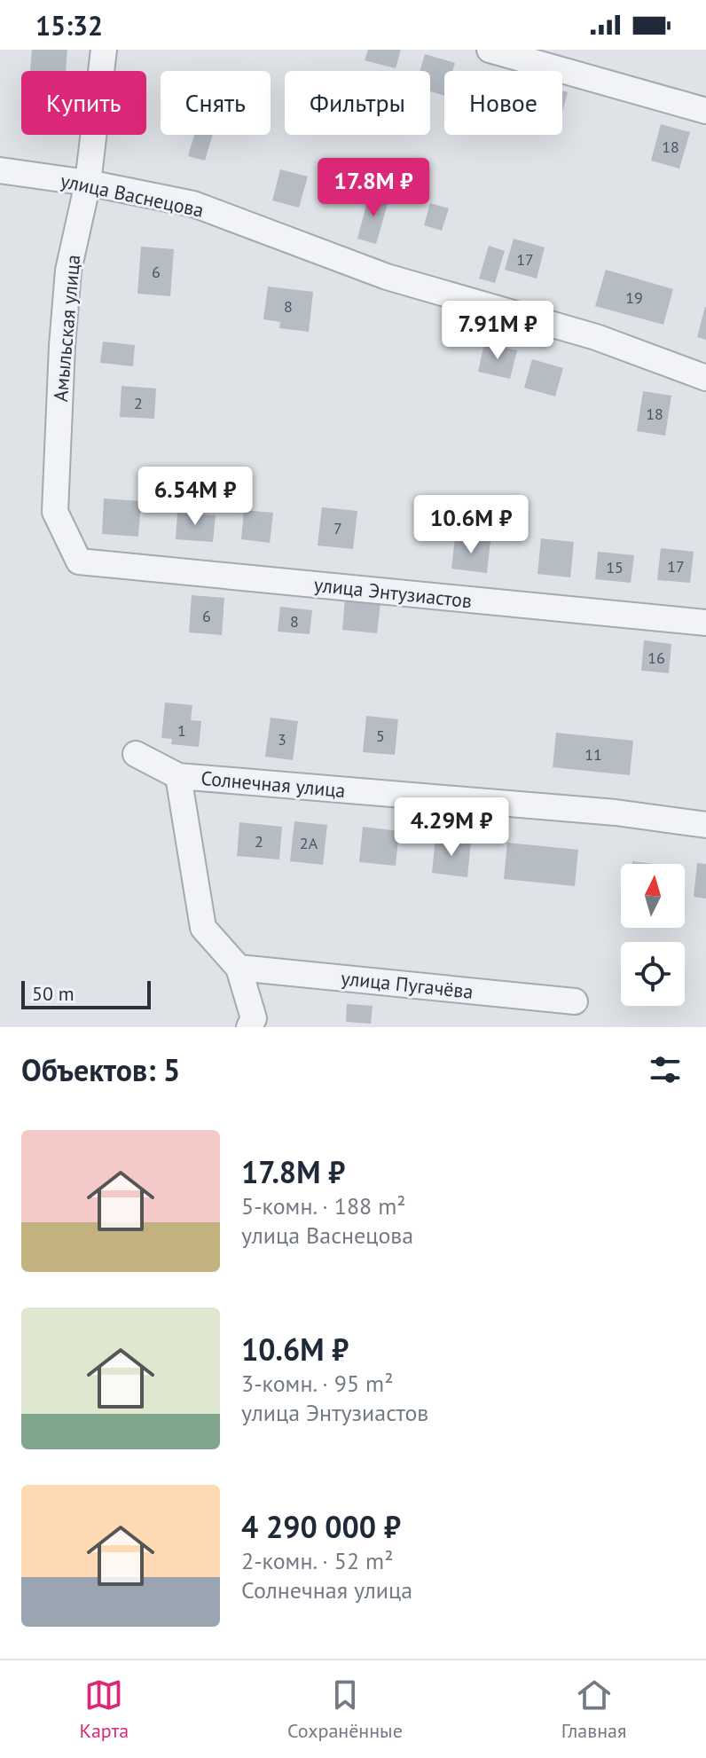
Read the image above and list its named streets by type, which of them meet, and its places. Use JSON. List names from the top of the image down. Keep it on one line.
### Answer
{"streets":{"street":["улица Васнецова","Амыльская улица","улица Энтузиастов","Солнечная улица","улица Пугачёва"]},"crossings":[["улица Васнецова","Амыльская улица"],["Амыльская улица","улица Энтузиастов"]],"house_numbers":["18","17","6","19","8","2","18","7","17","15","6","8","16","1","5","3","11","2","2А"],"scale_bar":"50 m","north":"top","page":{"status":"15:32","chip":["Купить","Снять","Фильтры","Новое"],"price":["17.8M ₽","7.91M ₽","6.54M ₽","10.6M ₽","4.29M ₽"],"scale":"50 m","heading":"Объектов: 5","list":[{"name":"17.8M ₽","note":"5-комн. · 188 m² · улица Васнецова"},{"name":"10.6M ₽","note":"3-комн. · 95 m² · улица Энтузиастов"},{"name":"4 290 000 ₽","note":"2-комн. · 52 m² · Солнечная улица"}],"tabs":["Карта","Сохранённые","Главная"]}}
